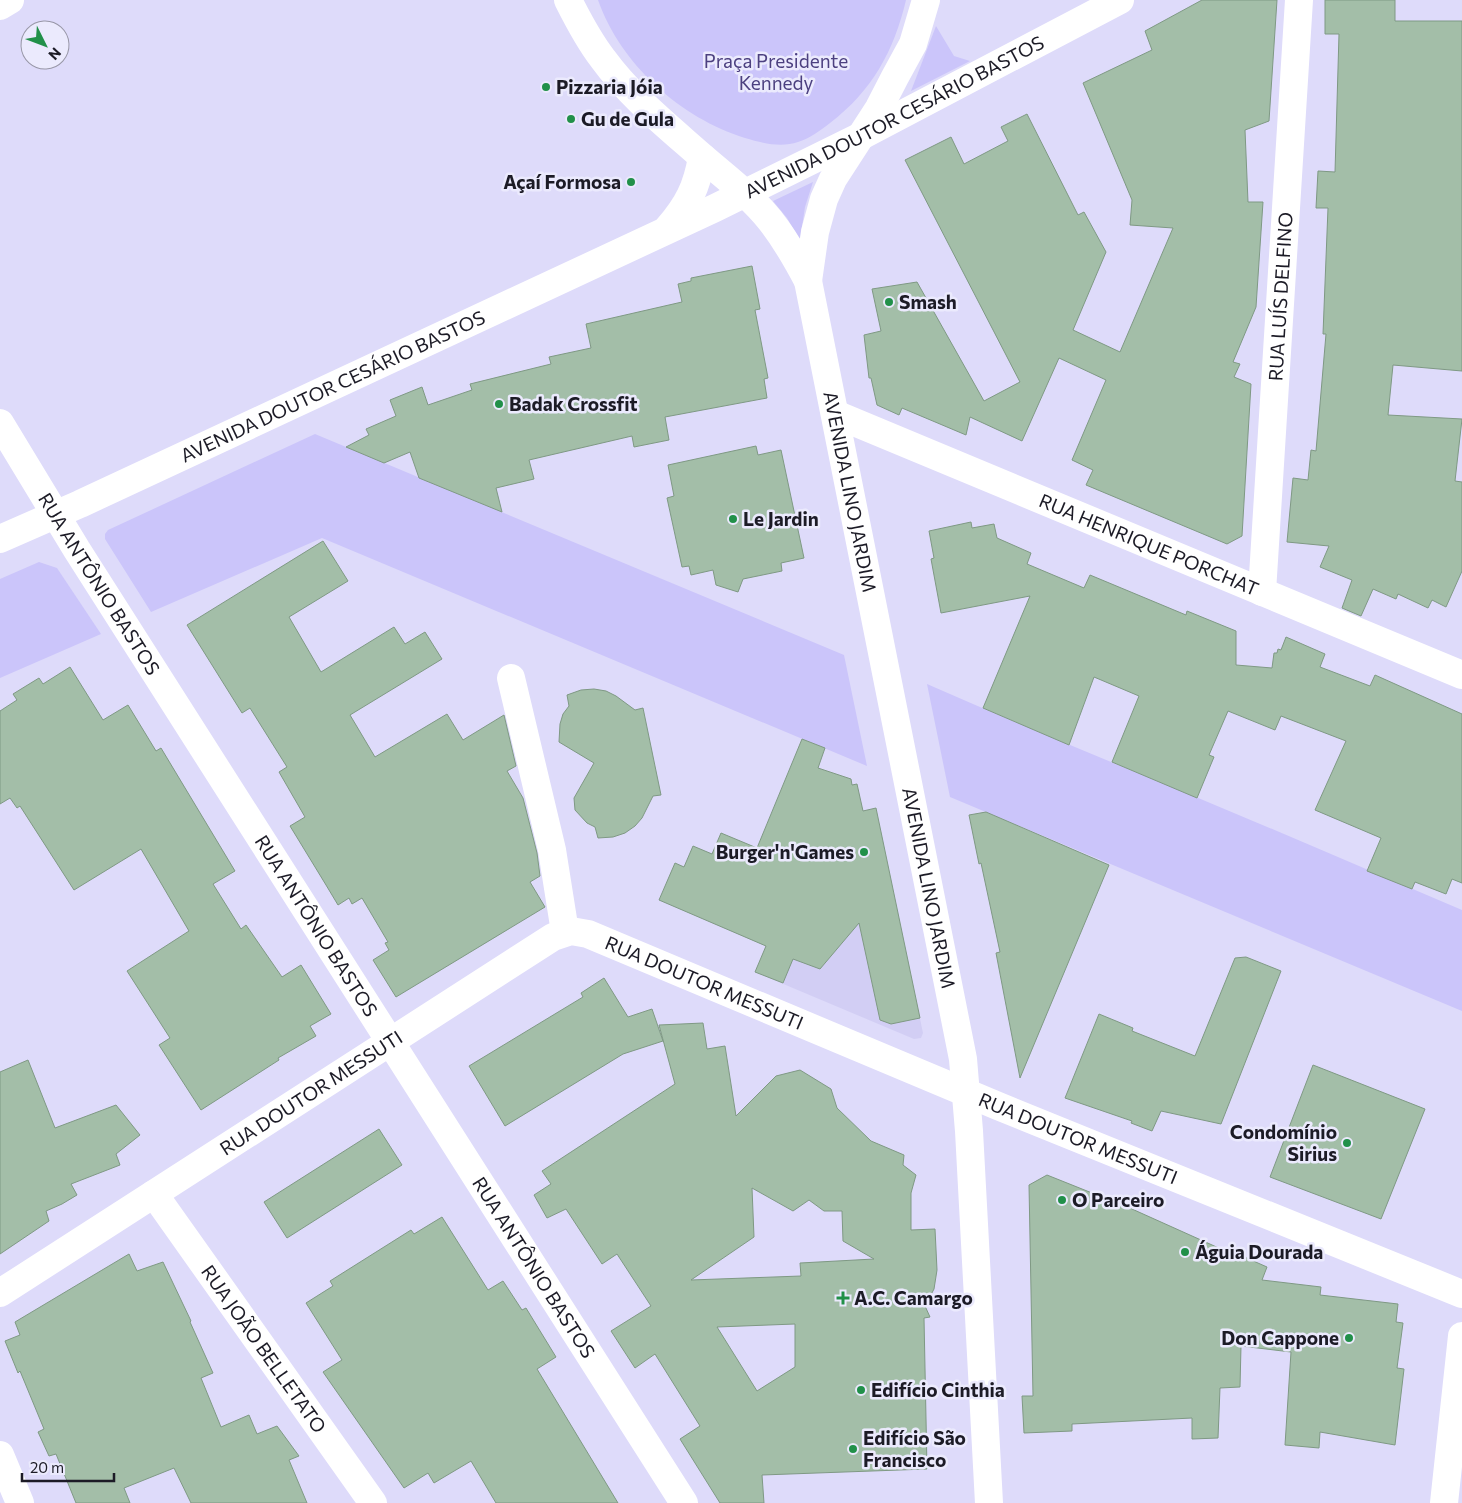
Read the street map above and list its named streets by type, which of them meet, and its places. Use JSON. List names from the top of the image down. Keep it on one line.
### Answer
{"streets":{"street":["AVENIDA DOUTOR CESÁRIO BASTOS","RUA LUÍS DELFINO","AVENIDA LINO JARDIM","RUA HENRIQUE PORCHAT","RUA ANTÔNIO BASTOS","RUA DOUTOR MESSUTI","RUA JOÃO BELLETATO"]},"crossings":[["AVENIDA DOUTOR CESÁRIO BASTOS","AVENIDA LINO JARDIM"],["AVENIDA DOUTOR CESÁRIO BASTOS","RUA ANTÔNIO BASTOS"],["RUA LUÍS DELFINO","RUA HENRIQUE PORCHAT"],["AVENIDA LINO JARDIM","RUA HENRIQUE PORCHAT"],["AVENIDA LINO JARDIM","RUA DOUTOR MESSUTI"],["RUA ANTÔNIO BASTOS","RUA DOUTOR MESSUTI"],["RUA DOUTOR MESSUTI","RUA JOÃO BELLETATO"]],"parks":["Praça Presidente Kennedy"],"places":{"other":["Pizzaria Jóia","Gu de Gula","Açaí Formosa","Smash","Badak Crossfit","Le Jardin","Burger'n'Games","Condomínio Sirius","O Parceiro","Águia Dourada","Don Cappone","Edifício Cinthia","Edifício São Francisco"],"health":["A.C. Camargo"]},"scale_bar":"20 m","north":"bottom right"}
